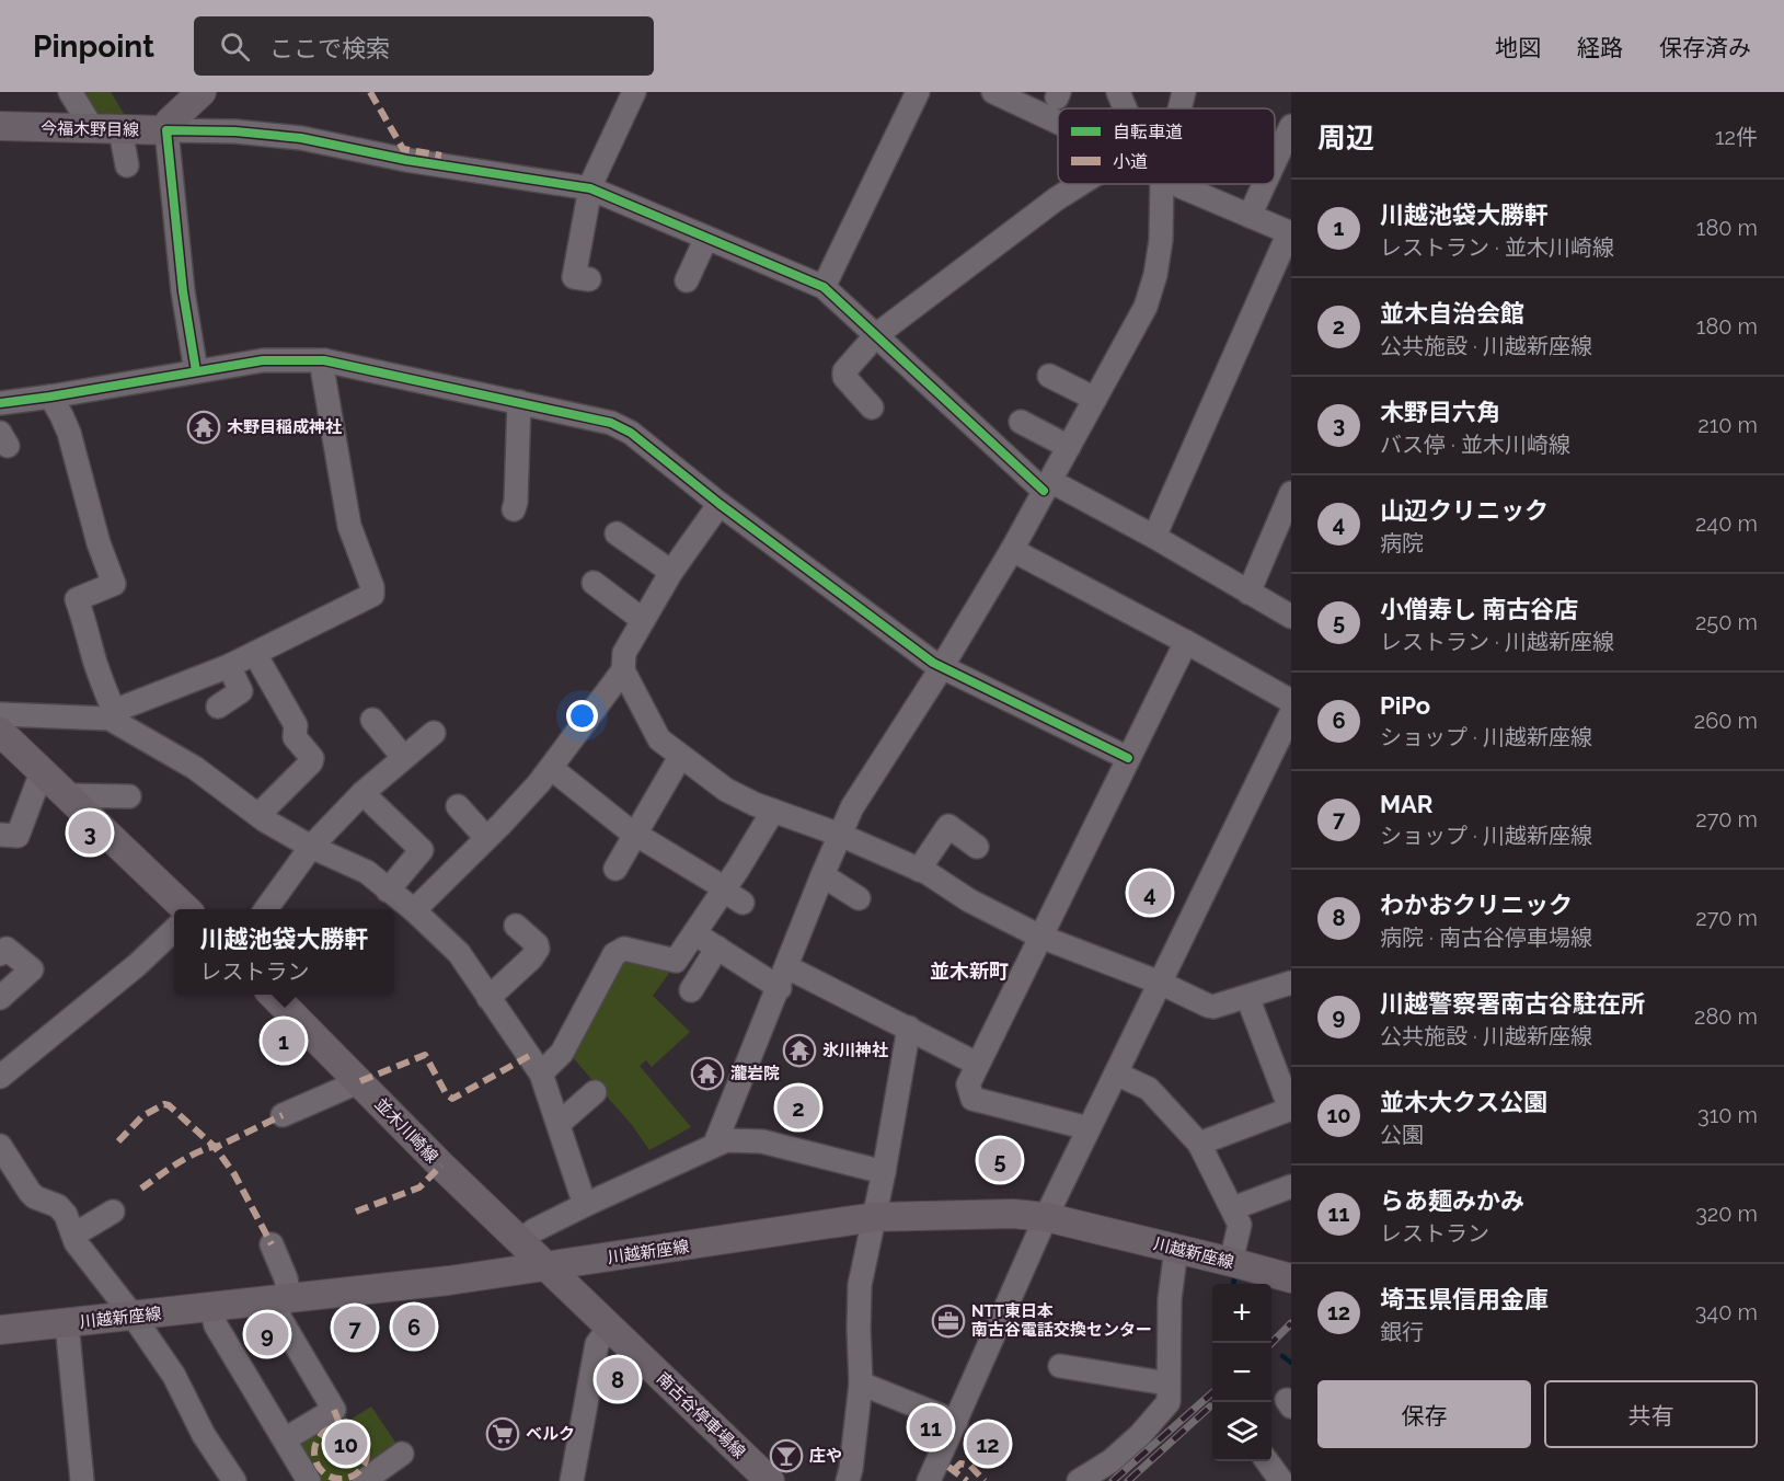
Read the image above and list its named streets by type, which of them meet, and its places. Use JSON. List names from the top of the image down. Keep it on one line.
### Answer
{"streets":{"main road":["今福木野目線","並木川崎線","川越新座線","南古谷停車場線"]},"crossings":[["並木川崎線","川越新座線"],["並木川崎線","南古谷停車場線"],["川越新座線","南古谷停車場線"]],"districts":["並木新町"],"places":{"temple":["木野目稲成神社","氷川神社","瀧岩院"],"office":["NTT東日本 南古谷電話交換センター"],"supermarket":["ベルク"],"bar":["庄や"]},"legend":["自転車道","小道"],"page":{"header":"Pinpoint","search":"ここで検索","nav":["地図","経路","保存済み"],"heading":["周辺","12件"],"list":[{"mark":"1","name":"川越池袋大勝軒","note":"レストラン · 並木川崎線","value":"180 m"},{"mark":"2","name":"並木自治会館","note":"公共施設 · 川越新座線","value":"180 m"},{"mark":"3","name":"木野目六角","note":"バス停 · 並木川崎線","value":"210 m"},{"mark":"4","name":"山辺クリニック","note":"病院","value":"240 m"},{"mark":"5","name":"小僧寿し 南古谷店","note":"レストラン · 川越新座線","value":"250 m"},{"mark":"6","name":"PiPo","note":"ショップ · 川越新座線","value":"260 m"},{"mark":"7","name":"MAR","note":"ショップ · 川越新座線","value":"270 m"},{"mark":"8","name":"わかおクリニック","note":"病院 · 南古谷停車場線","value":"270 m"},{"mark":"9","name":"川越警察署南古谷駐在所","note":"公共施設 · 川越新座線","value":"280 m"},{"mark":"10","name":"並木大クス公園","note":"公園","value":"310 m"},{"mark":"11","name":"らあ麺みかみ","note":"レストラン","value":"320 m"},{"mark":"12","name":"埼玉県信用金庫","note":"銀行","value":"340 m"}],"pins":["3","4","1","2","5","6","7","9","8","11","10","12"],"popup":["川越池袋大勝軒","レストラン"],"map_buttons":["+","−"],"buttons":["保存","共有"]}}
